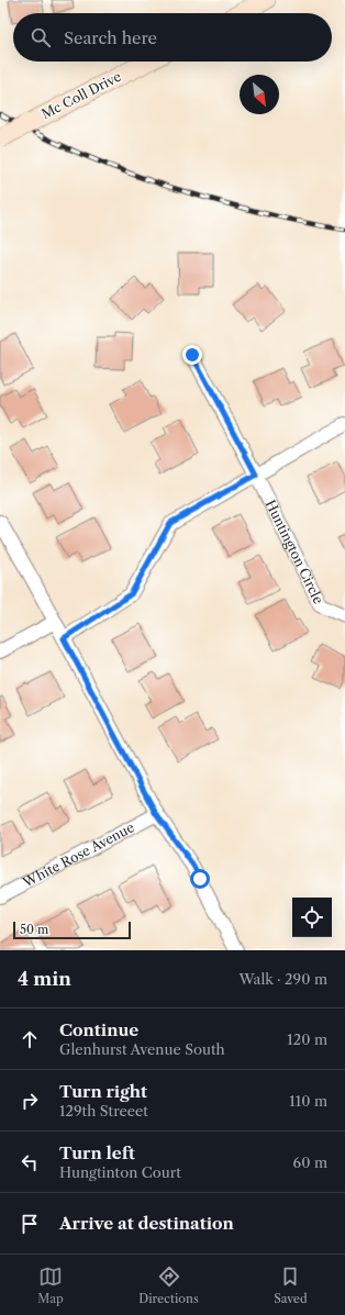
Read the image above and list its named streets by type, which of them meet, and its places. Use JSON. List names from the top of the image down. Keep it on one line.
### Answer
{"streets":{"main road":["Mc Coll Drive"],"street":["Huntington Circle","White Rose Avenue"]},"scale_bar":"50 m","north":"bottom right","page":{"search":"Search here","scale":"50 m","heading":["4 min","Walk · 290 m"],"list":[["Continue","Glenhurst Avenue South","120 m"],["Turn right","129th Streeet","110 m"],["Turn left","Hungtinton Court","60 m"],"Arrive at destination"],"nav":["Map","Directions","Saved"]}}
